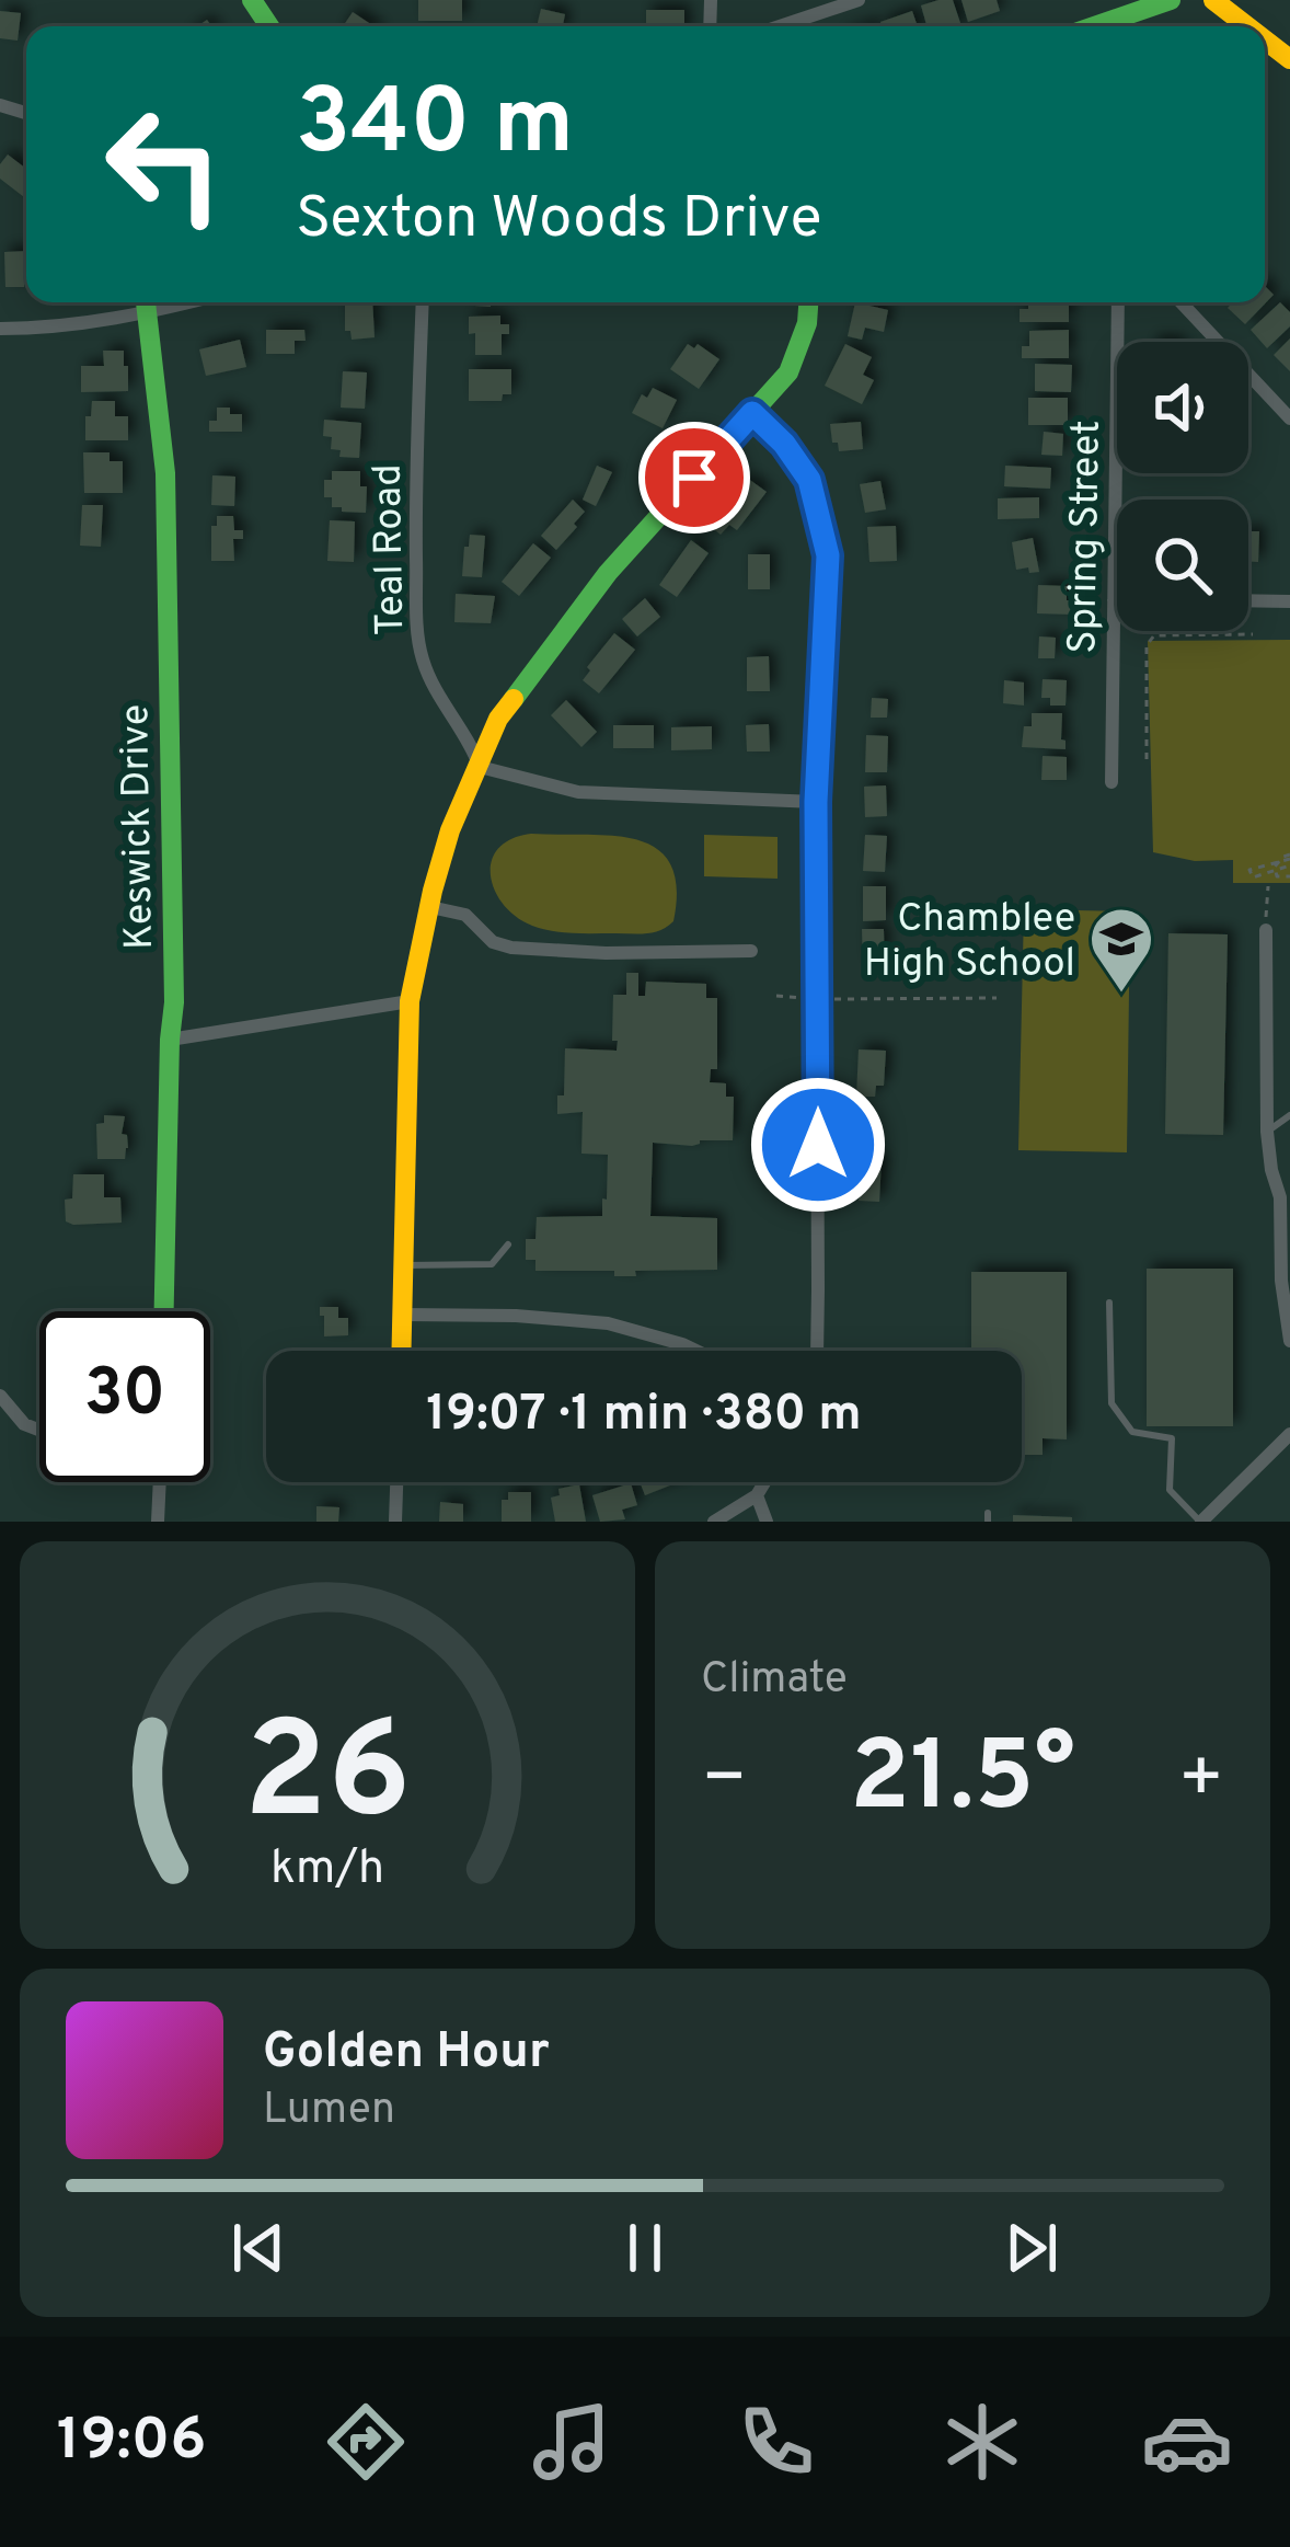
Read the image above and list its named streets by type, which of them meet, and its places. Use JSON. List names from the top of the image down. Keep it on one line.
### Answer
{"streets":{"street":["Spring Street","Teal Road","Keswick Drive"]},"places":{"school or university":["Chamblee High School"]},"page":{"turn":["340 m","Sexton Woods Drive"],"limit":"30","trip":"19:07 · 1 min · 380 m","tile":"Climate","heat":["−","21.5°","+"],"song":["Golden Hour","Lumen"],"tabs":"19:06","gauge":["26","km/h"]}}
